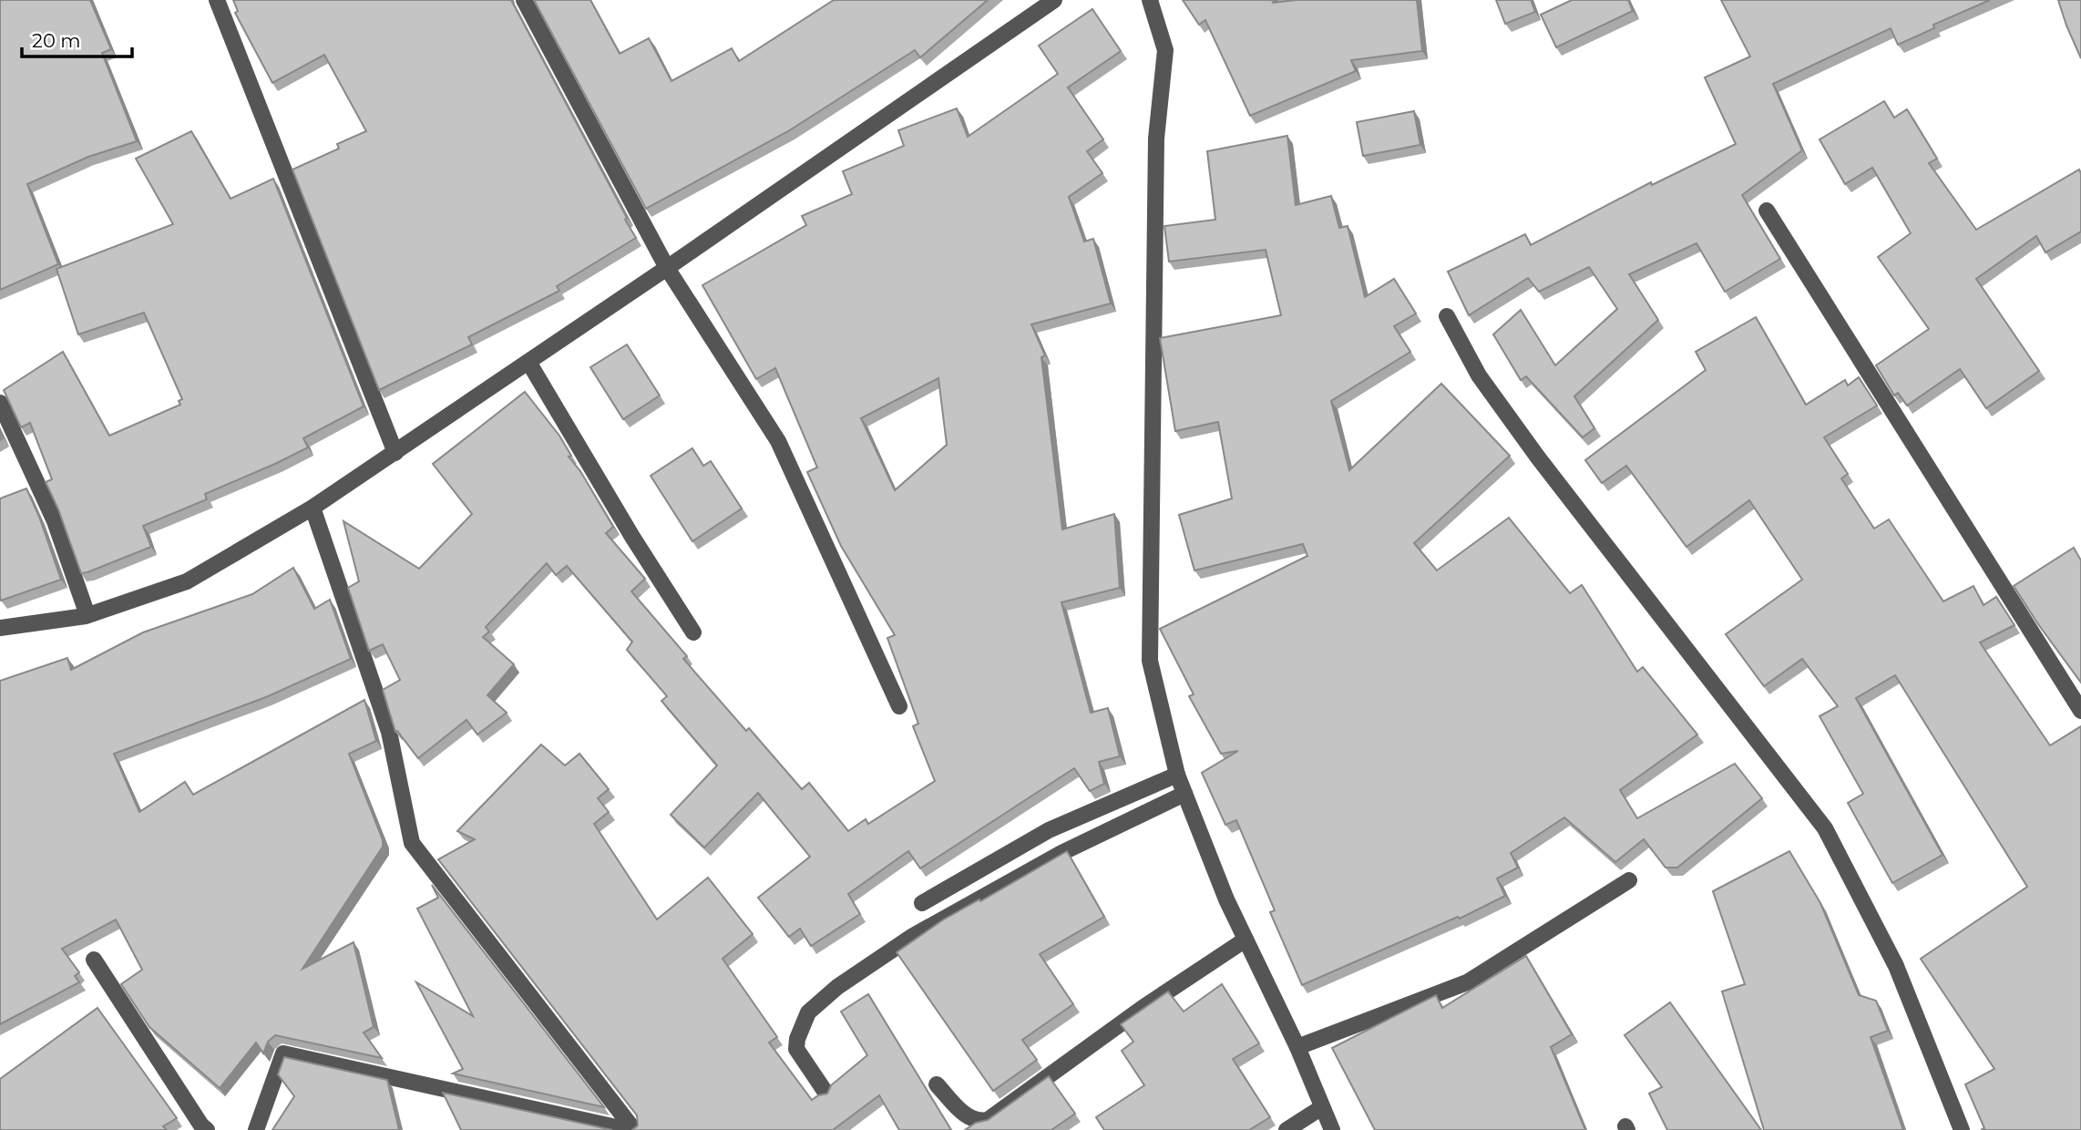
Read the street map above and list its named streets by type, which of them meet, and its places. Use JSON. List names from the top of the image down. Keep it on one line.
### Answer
{"scale_bar":"20 m"}
